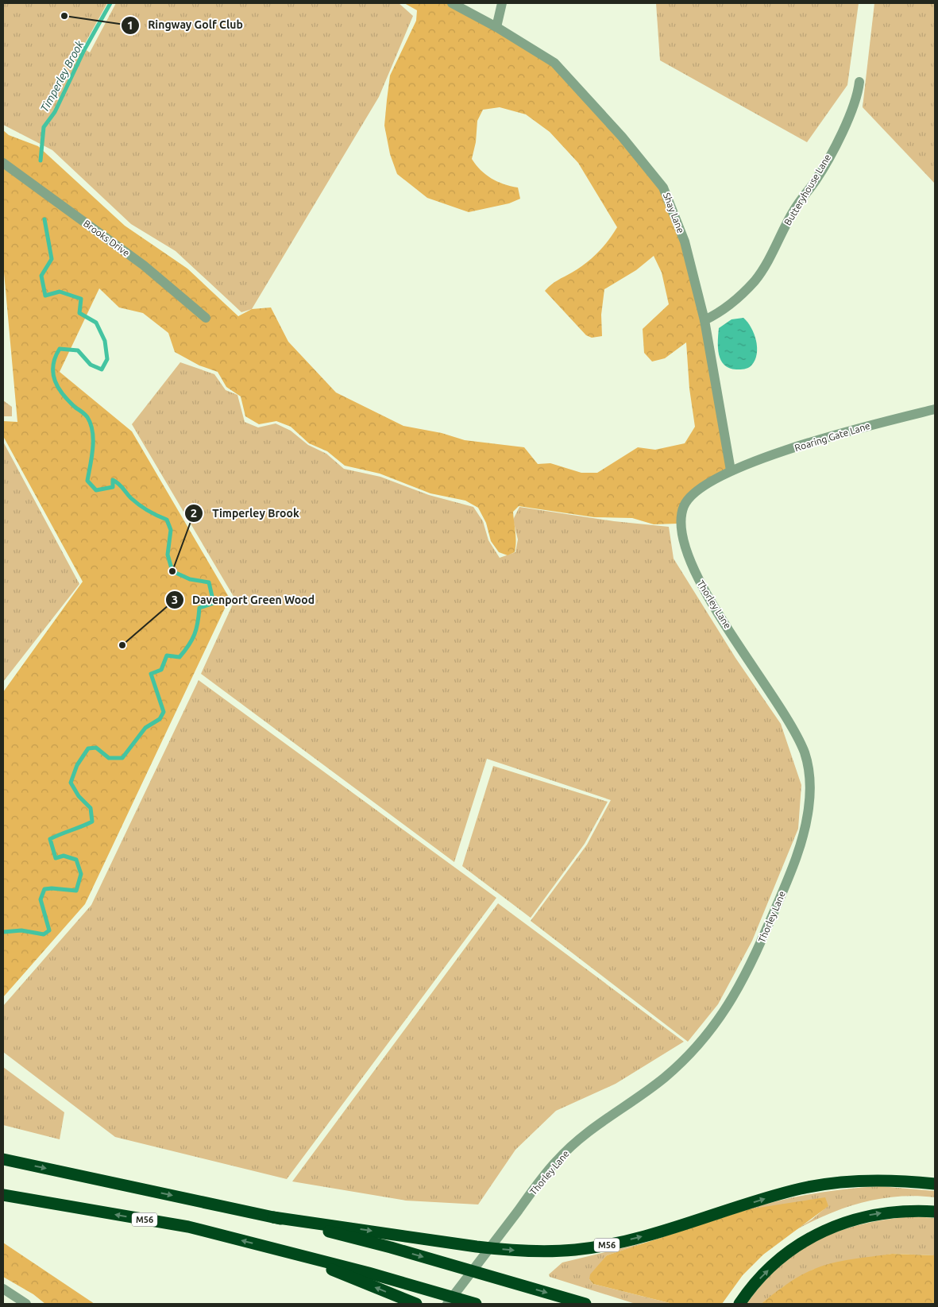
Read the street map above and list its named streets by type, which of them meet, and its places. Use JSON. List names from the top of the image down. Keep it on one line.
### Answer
{"streets":{"highway":["M56"],"street":["Butteryhouse Lane","Shay Lane","Brooks Drive","Roaring Gate Lane","Thorley Lane"]},"crossings":[["Butteryhouse Lane","Shay Lane"],["Shay Lane","Roaring Gate Lane"],["Shay Lane","Thorley Lane"],["Roaring Gate Lane","Thorley Lane"]],"water":["Timperley Brook"],"places":["Ringway Golf Club","Timperley Brook","Davenport Green Wood"]}
